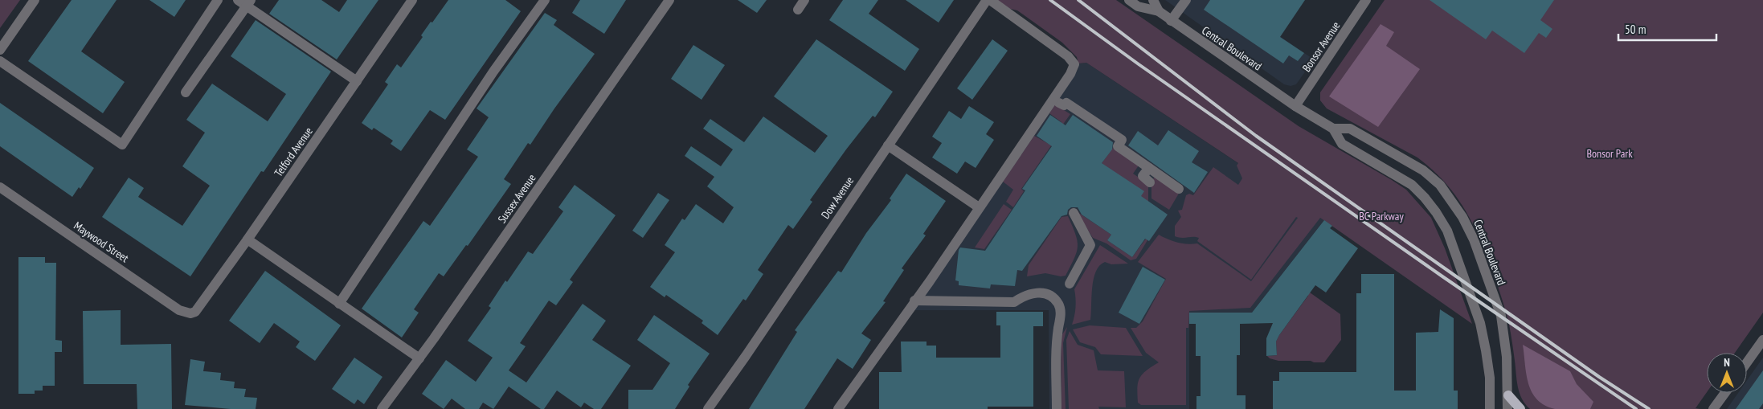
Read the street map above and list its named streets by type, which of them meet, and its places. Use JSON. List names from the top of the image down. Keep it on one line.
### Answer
{"streets":{"street":["Bonsor Avenue","Central Boulevard","Telford Avenue","Dow Avenue","Sussex Avenue","Maywood Street"]},"crossings":[["Bonsor Avenue","Central Boulevard"],["Telford Avenue","Maywood Street"]],"parks":["Bonsor Park","BC Parkway"],"scale_bar":"50 m","north":"top"}
